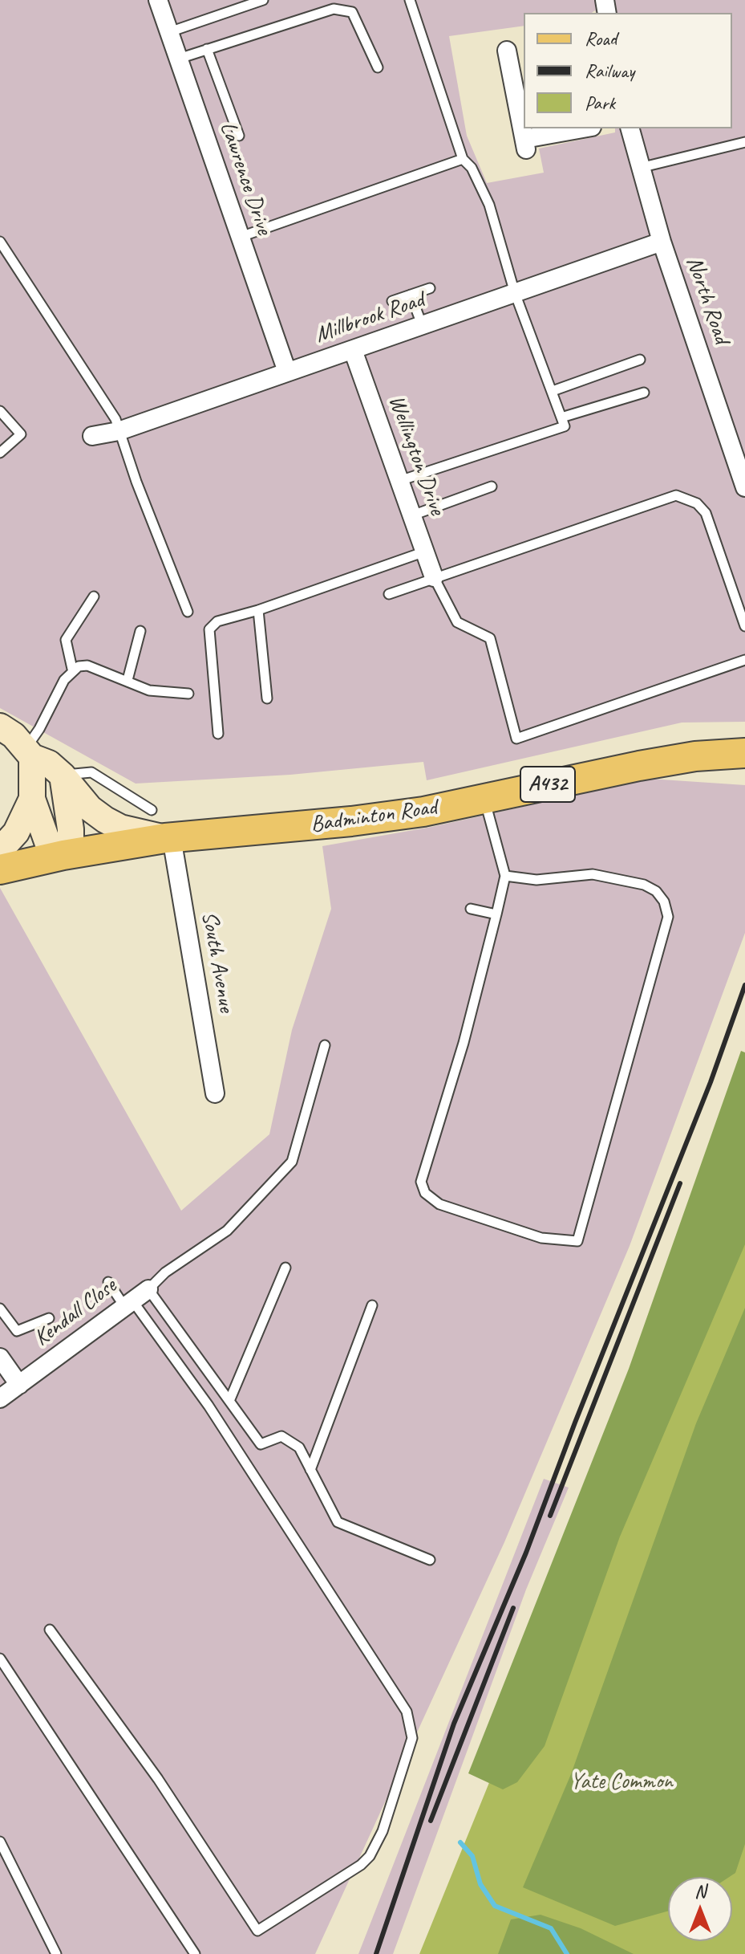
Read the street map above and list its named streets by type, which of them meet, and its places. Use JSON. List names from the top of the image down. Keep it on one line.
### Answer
{"streets":{"main road":["A432","Badminton Road"],"street":["Lawrence Drive","North Road","Millbrook Road","Wellington Drive","South Avenue","Kendall Close"]},"crossings":[["Lawrence Drive","Millbrook Road"],["North Road","Millbrook Road"],["Millbrook Road","Wellington Drive"],["Badminton Road","South Avenue"]],"parks":["Yate Common"],"legend":["Road","Railway","Park"],"north":"top"}
